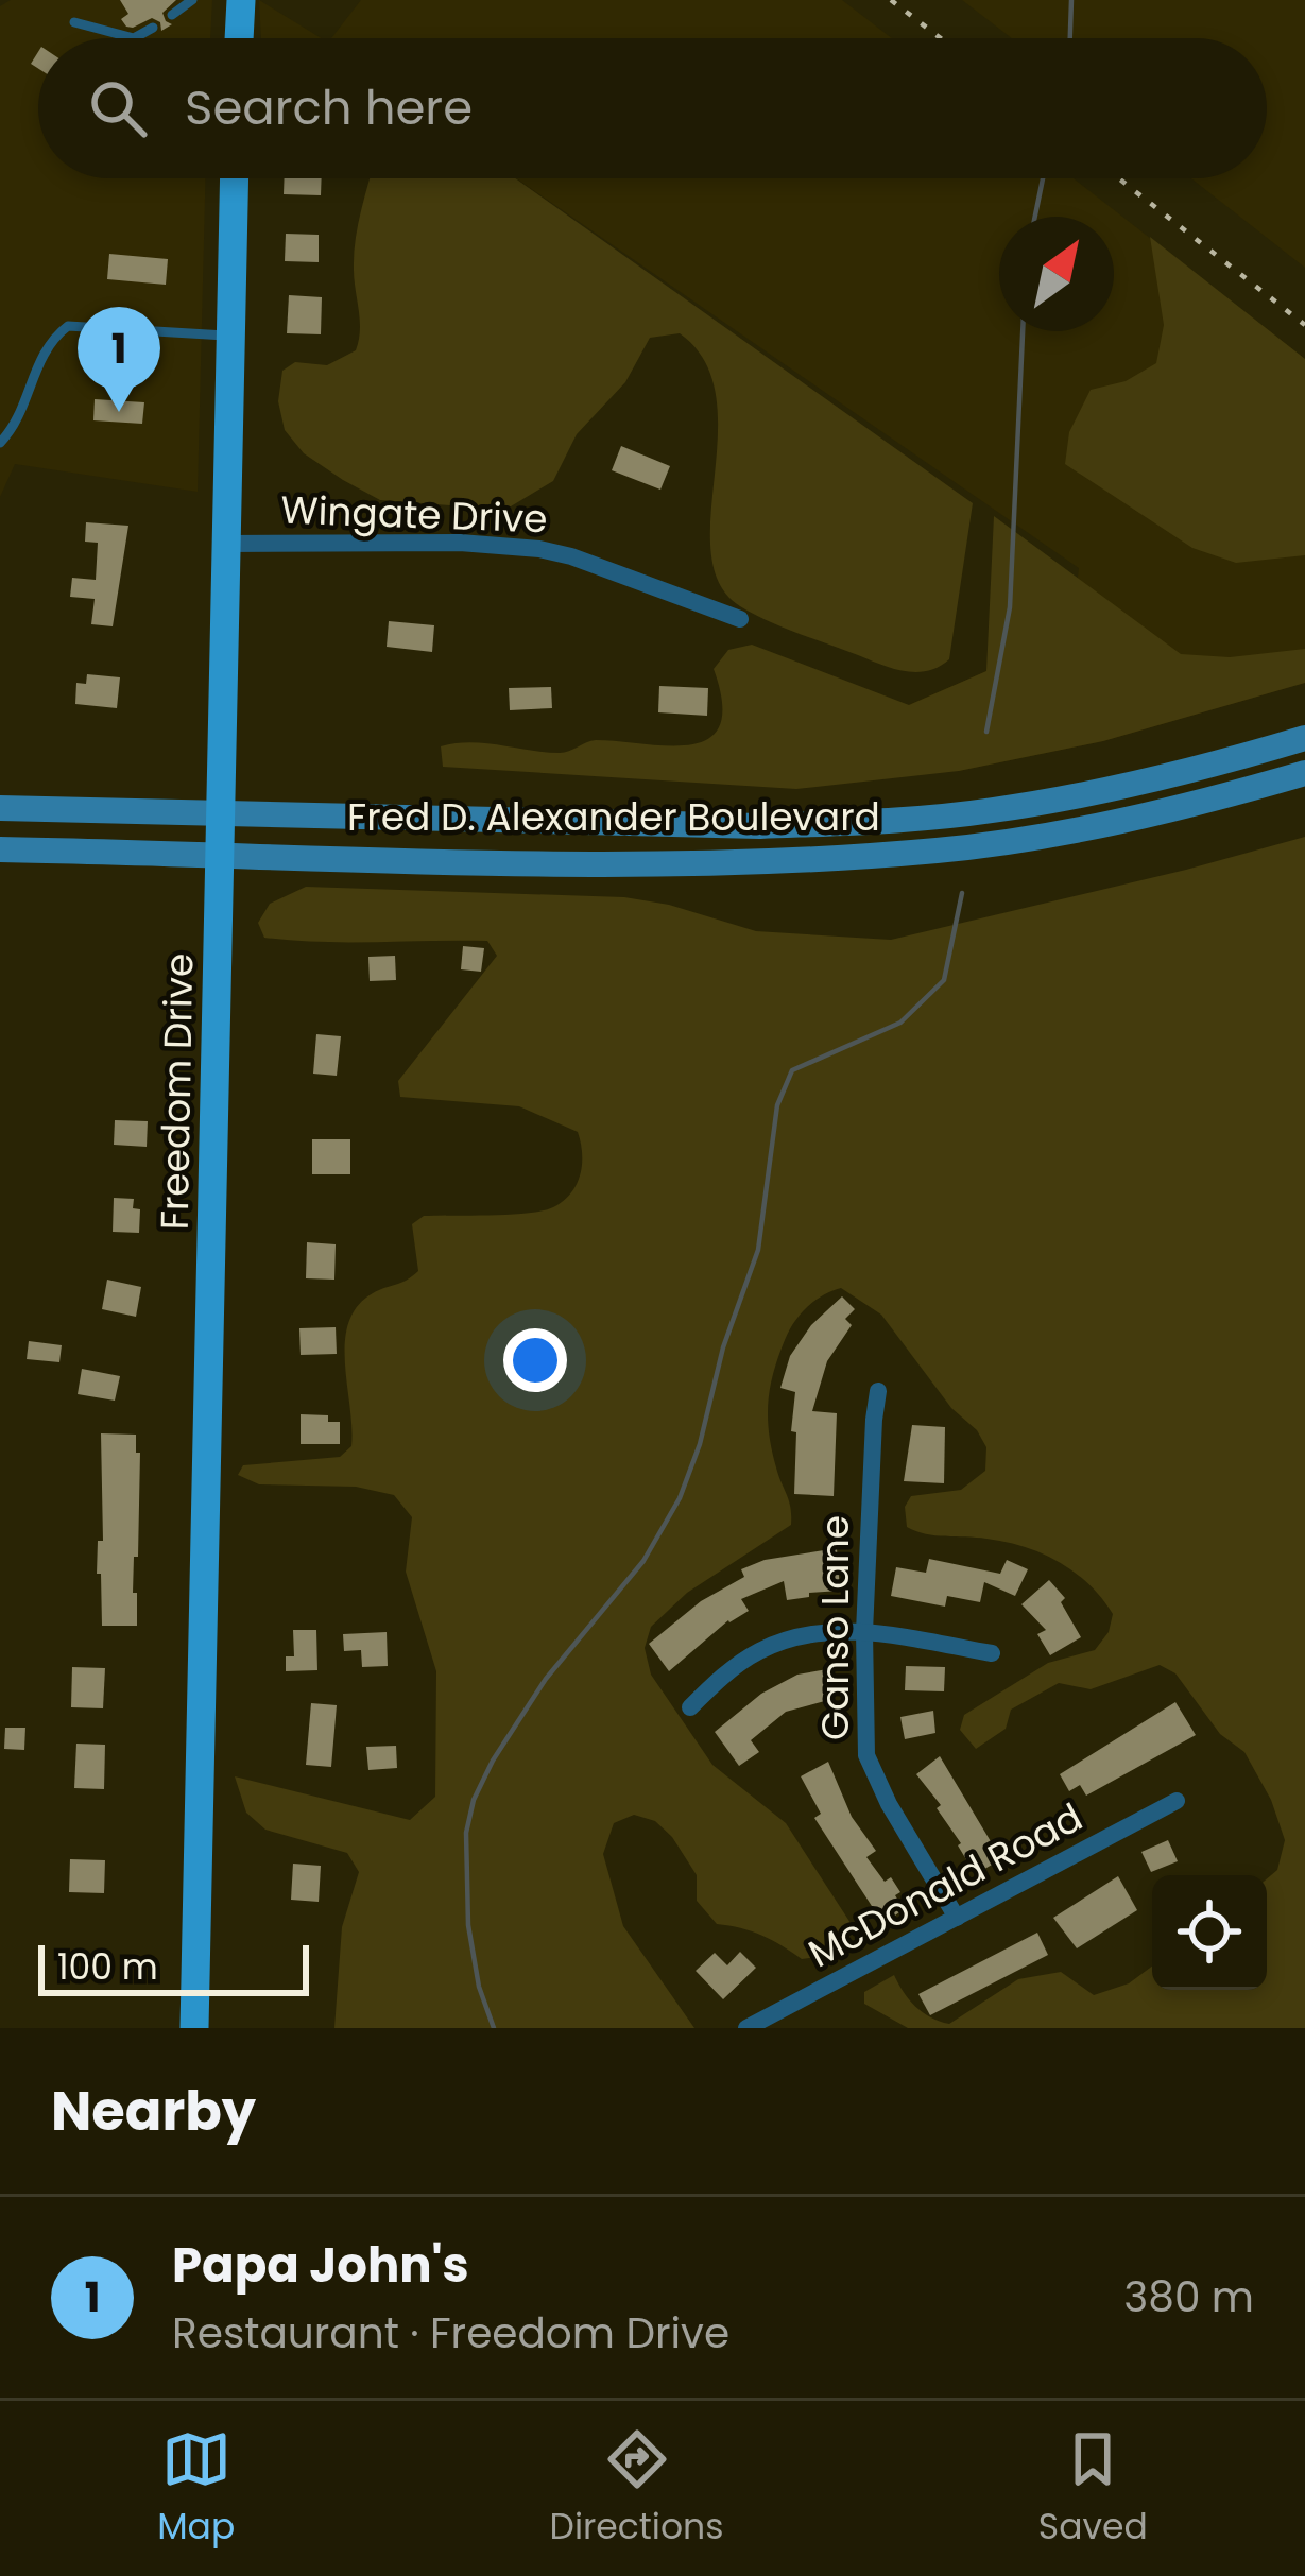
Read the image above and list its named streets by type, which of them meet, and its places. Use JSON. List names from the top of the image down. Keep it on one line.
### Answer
{"streets":{"main road":["Fred D. Alexander Boulevard","Freedom Drive"],"street":["Wingate Drive","Ganso Lane","McDonald Road"]},"crossings":[["Wingate Drive","Freedom Drive"],["Fred D. Alexander Boulevard","Freedom Drive"],["Ganso Lane","McDonald Road"]],"scale_bar":"100 m","north":"top right","page":{"search":"Search here","pins":"1","scale":"100 m","heading":"Nearby","list":[{"mark":"1","name":"Papa John's","note":"Restaurant · Freedom Drive","value":"380 m"}],"nav":["Map","Directions","Saved"]}}
